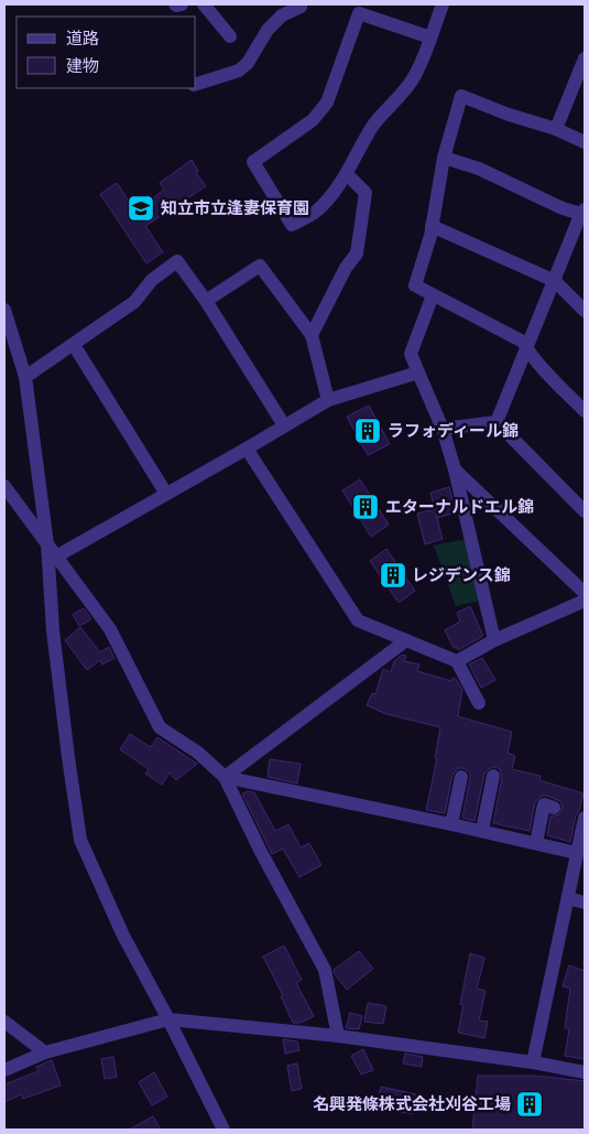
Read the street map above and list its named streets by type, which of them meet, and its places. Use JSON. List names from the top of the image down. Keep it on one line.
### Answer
{"places":{"school or university":["知立市立逢妻保育園"],"building":["ラフォディール錦","エターナルドエル錦","レジデンス錦","名興発條株式会社刈谷工場"]},"legend":["道路","建物"]}
